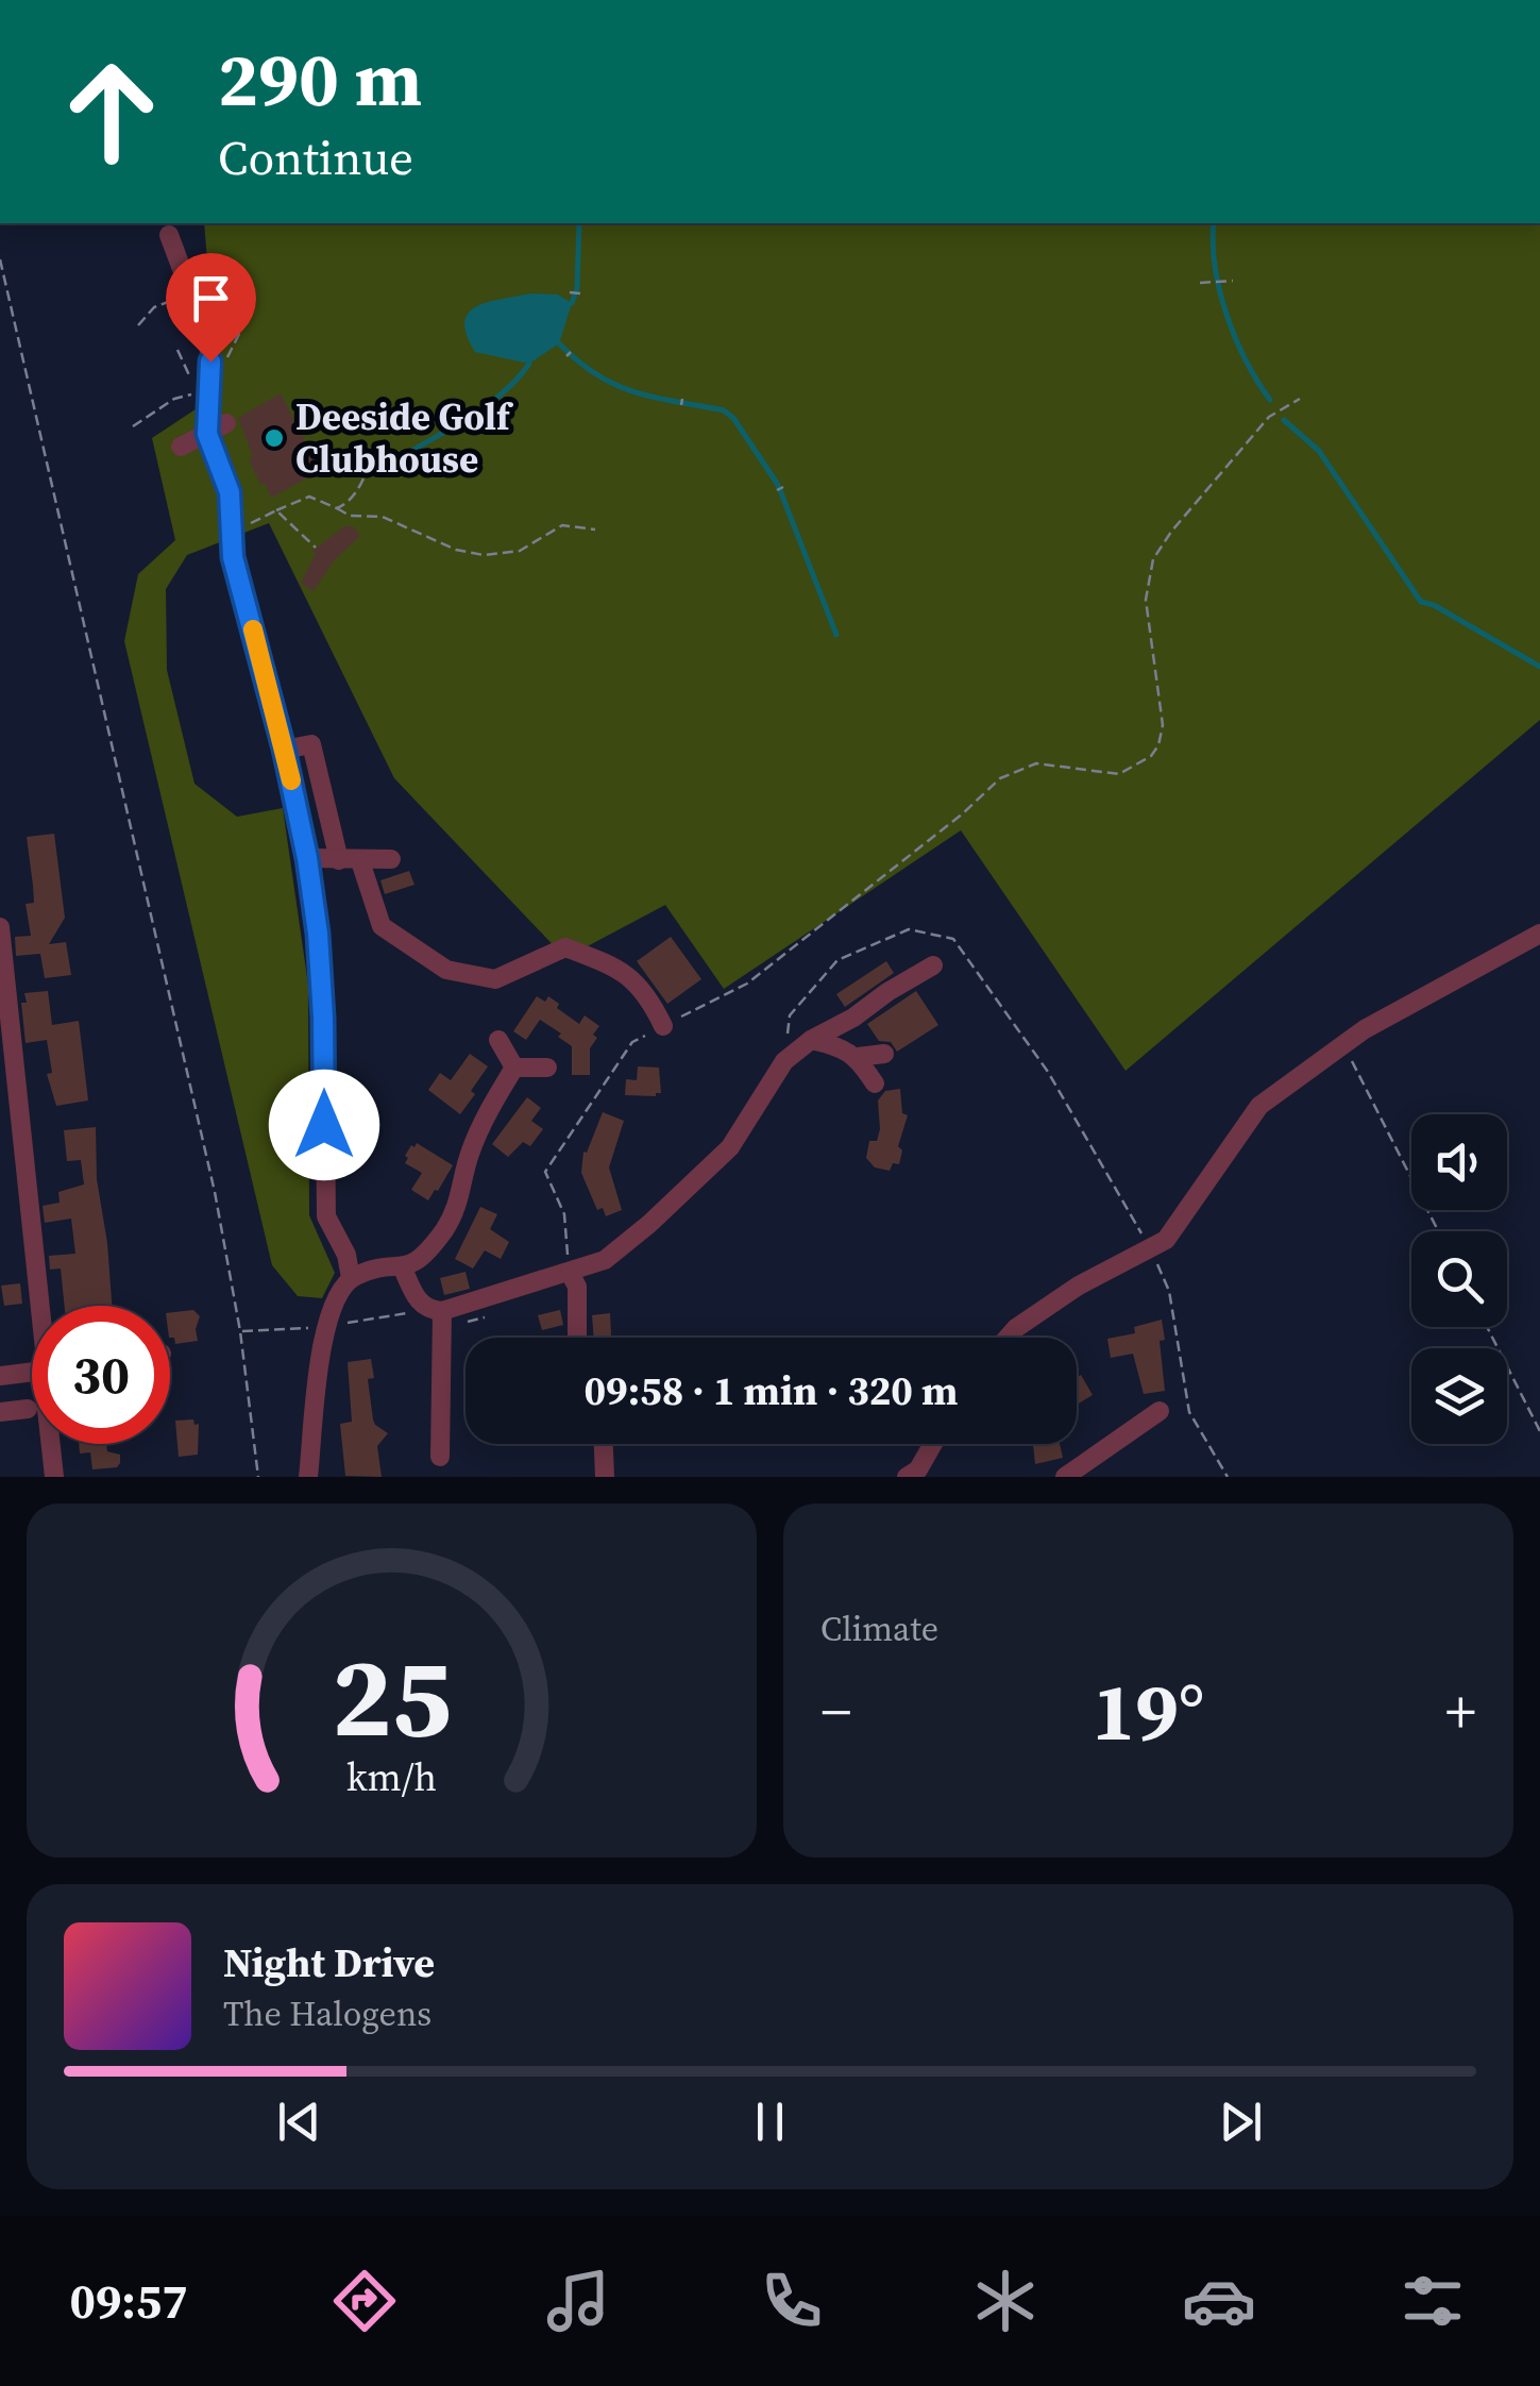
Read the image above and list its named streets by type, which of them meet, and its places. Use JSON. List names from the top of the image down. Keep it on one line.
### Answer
{"places":["Deeside Golf Clubhouse"],"page":{"turn":["290 m","Continue"],"limit":"30","trip":"09:58 · 1 min · 320 m","tile":"Climate","heat":["−","19°","+"],"song":["Night Drive","The Halogens"],"tabs":"09:57","gauge":["25","km/h"]}}
